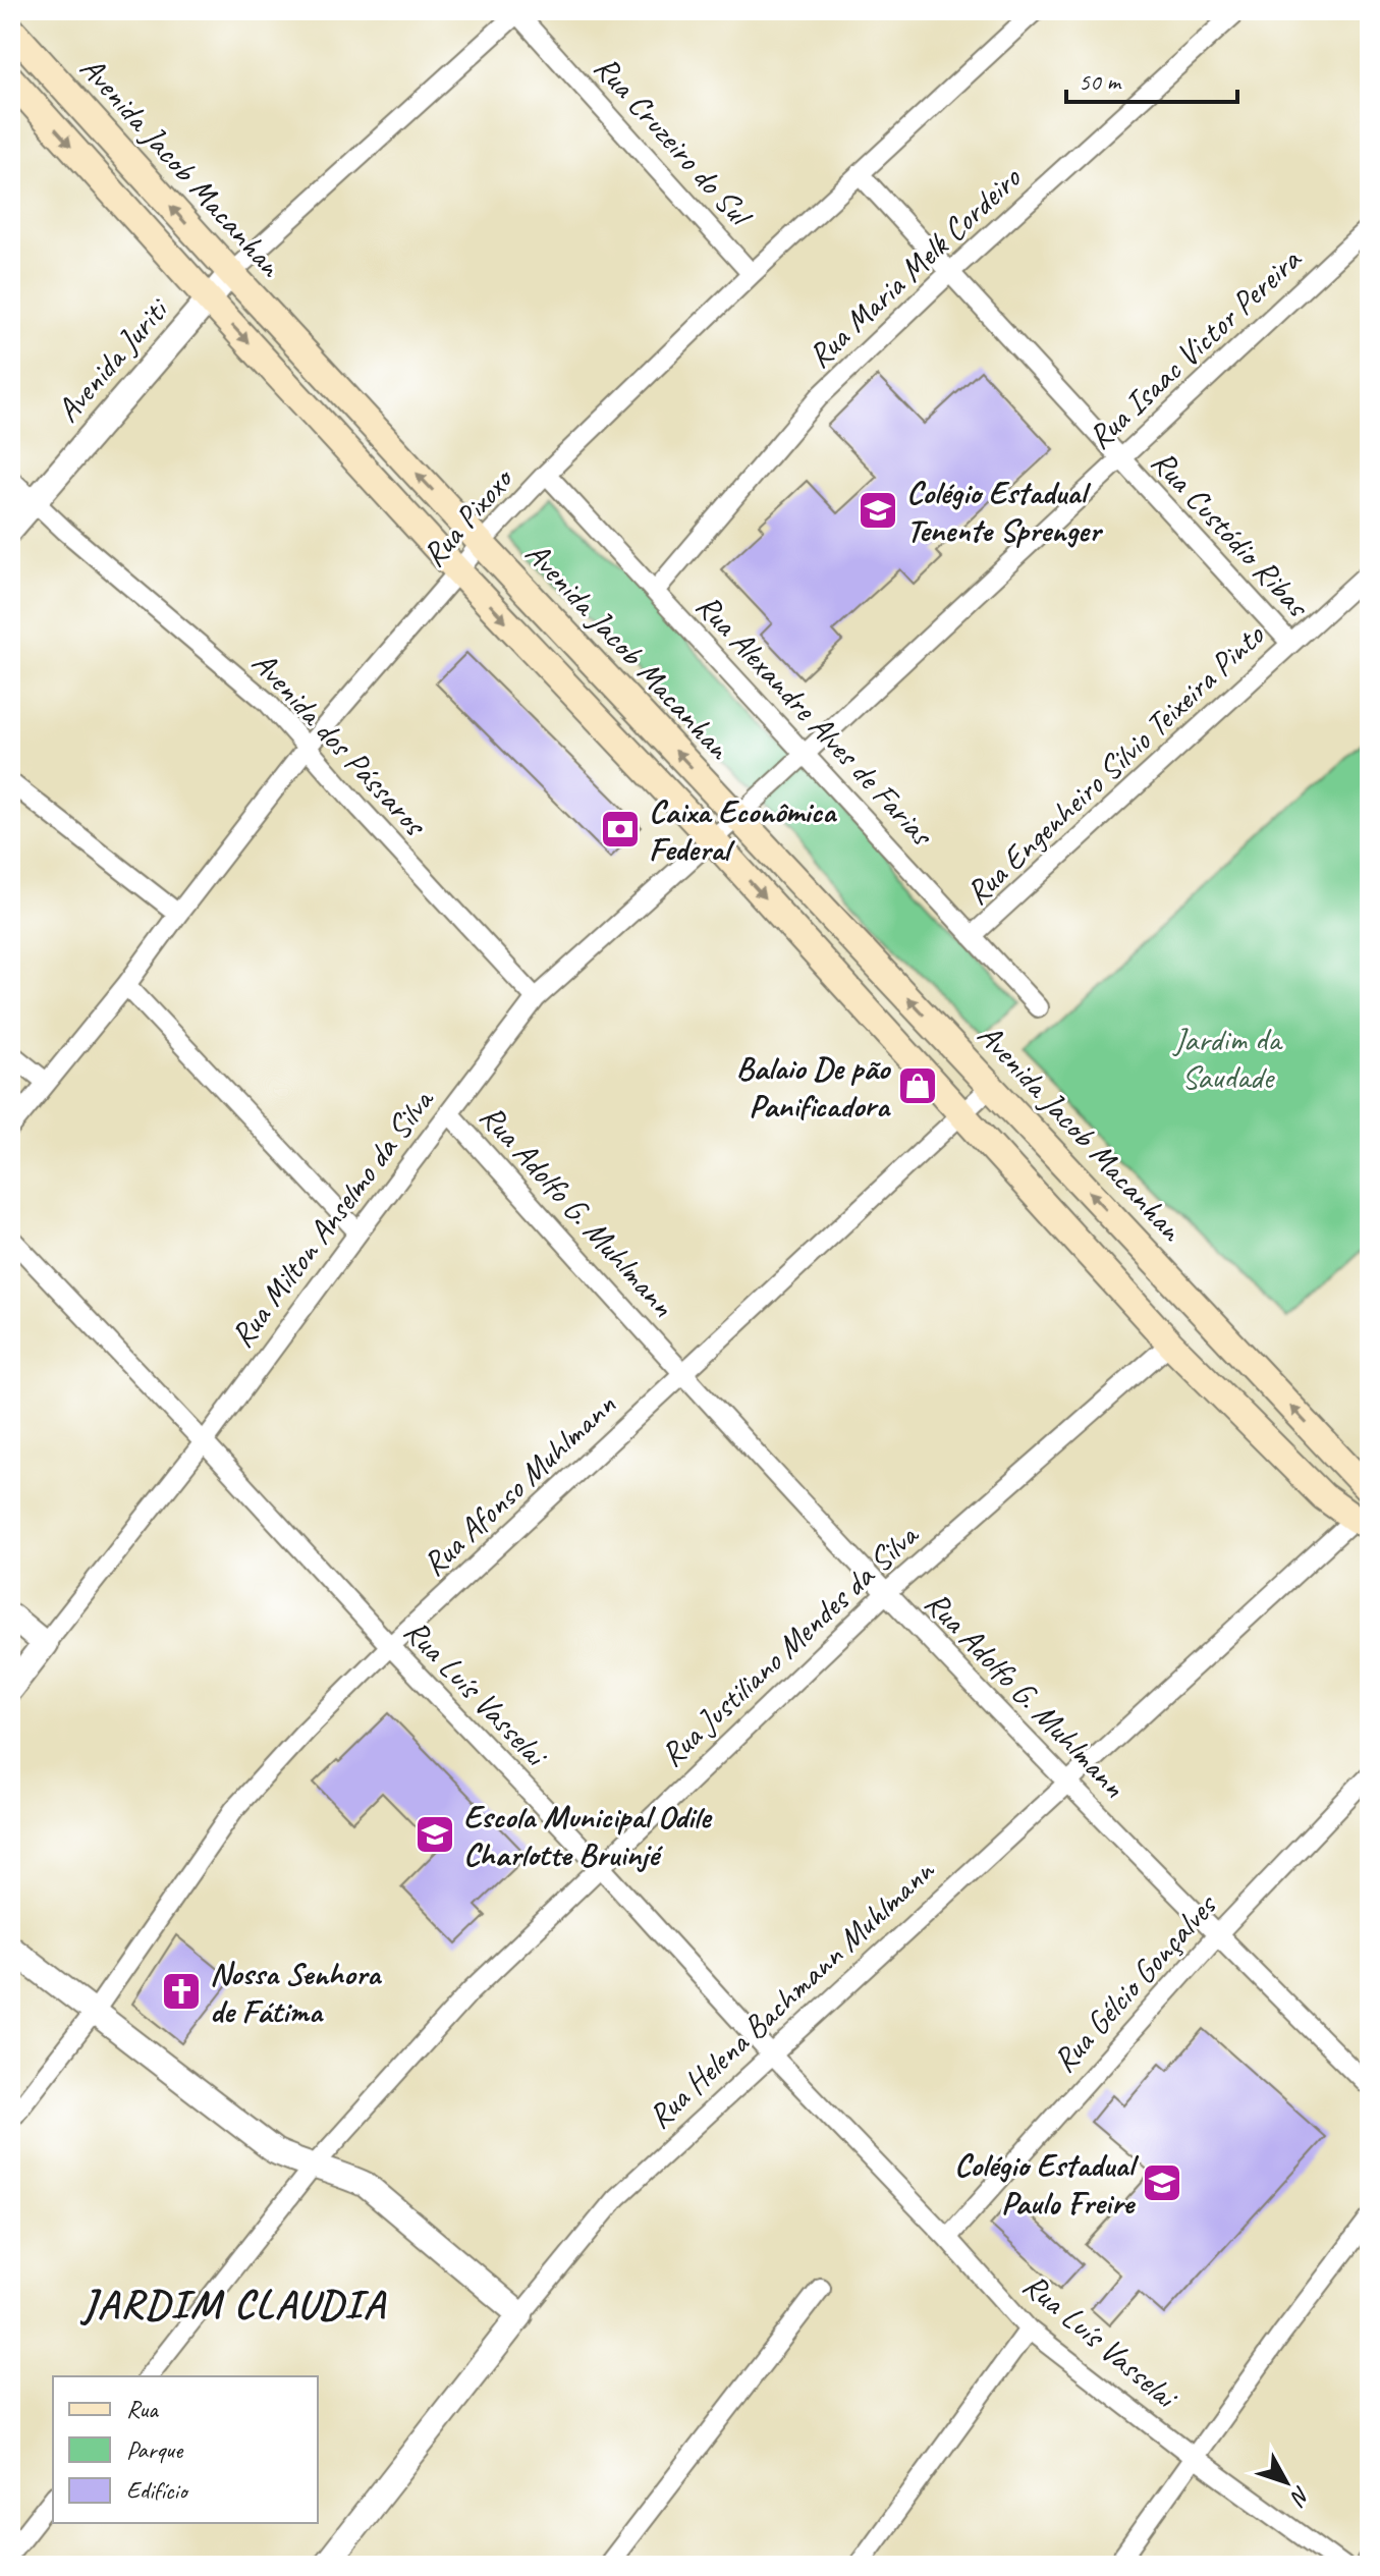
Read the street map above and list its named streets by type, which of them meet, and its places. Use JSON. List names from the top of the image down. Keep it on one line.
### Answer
{"streets":{"main road":["Avenida Jacob Macanhan"],"street":["Rua Cruzeiro do Sul","Rua Maria Melk Cordeiro","Rua Isaac Victor Pereira","Avenida Juriti","Rua Pixoxo","Rua Custódio Ribas","Rua Alexandre Alves de Farias","Avenida dos Pássaros","Rua Engenheiro Silvio Teixeira Pinto","Rua Adolfo G. Muhlmann","Rua Milton Anselmo da Silva","Rua Afonso Muhlmann","Rua Justiliano Mendes da Silva","Rua Luís Vasselai","Rua Gélcio Gonçalves","Rua Helena Bachmann Muhlmann"]},"crossings":[["Rua Cruzeiro do Sul","Rua Pixoxo"],["Avenida Jacob Macanhan","Rua Isaac Victor Pereira"],["Avenida Jacob Macanhan","Avenida Juriti"],["Avenida Jacob Macanhan","Rua Pixoxo"],["Avenida Jacob Macanhan","Rua Milton Anselmo da Silva"],["Avenida Jacob Macanhan","Rua Afonso Muhlmann"],["Avenida Jacob Macanhan","Rua Justiliano Mendes da Silva"],["Avenida Jacob Macanhan","Rua Helena Bachmann Muhlmann"],["Rua Maria Melk Cordeiro","Rua Custódio Ribas"],["Rua Maria Melk Cordeiro","Rua Alexandre Alves de Farias"],["Rua Isaac Victor Pereira","Rua Custódio Ribas"],["Rua Isaac Victor Pereira","Rua Alexandre Alves de Farias"],["Rua Isaac Victor Pereira","Rua Milton Anselmo da Silva"],["Avenida Juriti","Avenida dos Pássaros"],["Rua Pixoxo","Rua Custódio Ribas"],["Rua Pixoxo","Rua Alexandre Alves de Farias"],["Rua Pixoxo","Avenida dos Pássaros"],["Rua Custódio Ribas","Rua Engenheiro Silvio Teixeira Pinto"],["Rua Alexandre Alves de Farias","Rua Engenheiro Silvio Teixeira Pinto"],["Avenida dos Pássaros","Rua Milton Anselmo da Silva"],["Rua Adolfo G. Muhlmann","Rua Milton Anselmo da Silva"],["Rua Adolfo G. Muhlmann","Rua Afonso Muhlmann"],["Rua Adolfo G. Muhlmann","Rua Justiliano Mendes da Silva"],["Rua Adolfo G. Muhlmann","Rua Gélcio Gonçalves"],["Rua Adolfo G. Muhlmann","Rua Helena Bachmann Muhlmann"],["Rua Milton Anselmo da Silva","Rua Luís Vasselai"],["Rua Afonso Muhlmann","Rua Luís Vasselai"],["Rua Justiliano Mendes da Silva","Rua Luís Vasselai"],["Rua Luís Vasselai","Rua Gélcio Gonçalves"],["Rua Luís Vasselai","Rua Helena Bachmann Muhlmann"]],"districts":["JARDIM CLAUDIA"],"parks":["Jardim da Saudade"],"places":{"school or university":["Colégio Estadual Tenente Sprenger","Escola Municipal Odile Charlotte Bruinjé","Colégio Estadual Paulo Freire"],"bank":["Caixa Econômica Federal"],"shop":["Balaio De pão Panificadora"],"church":["Nossa Senhora de Fátima"]},"legend":["Rua","Parque","Edifício"],"scale_bar":"50 m","north":"bottom right"}
